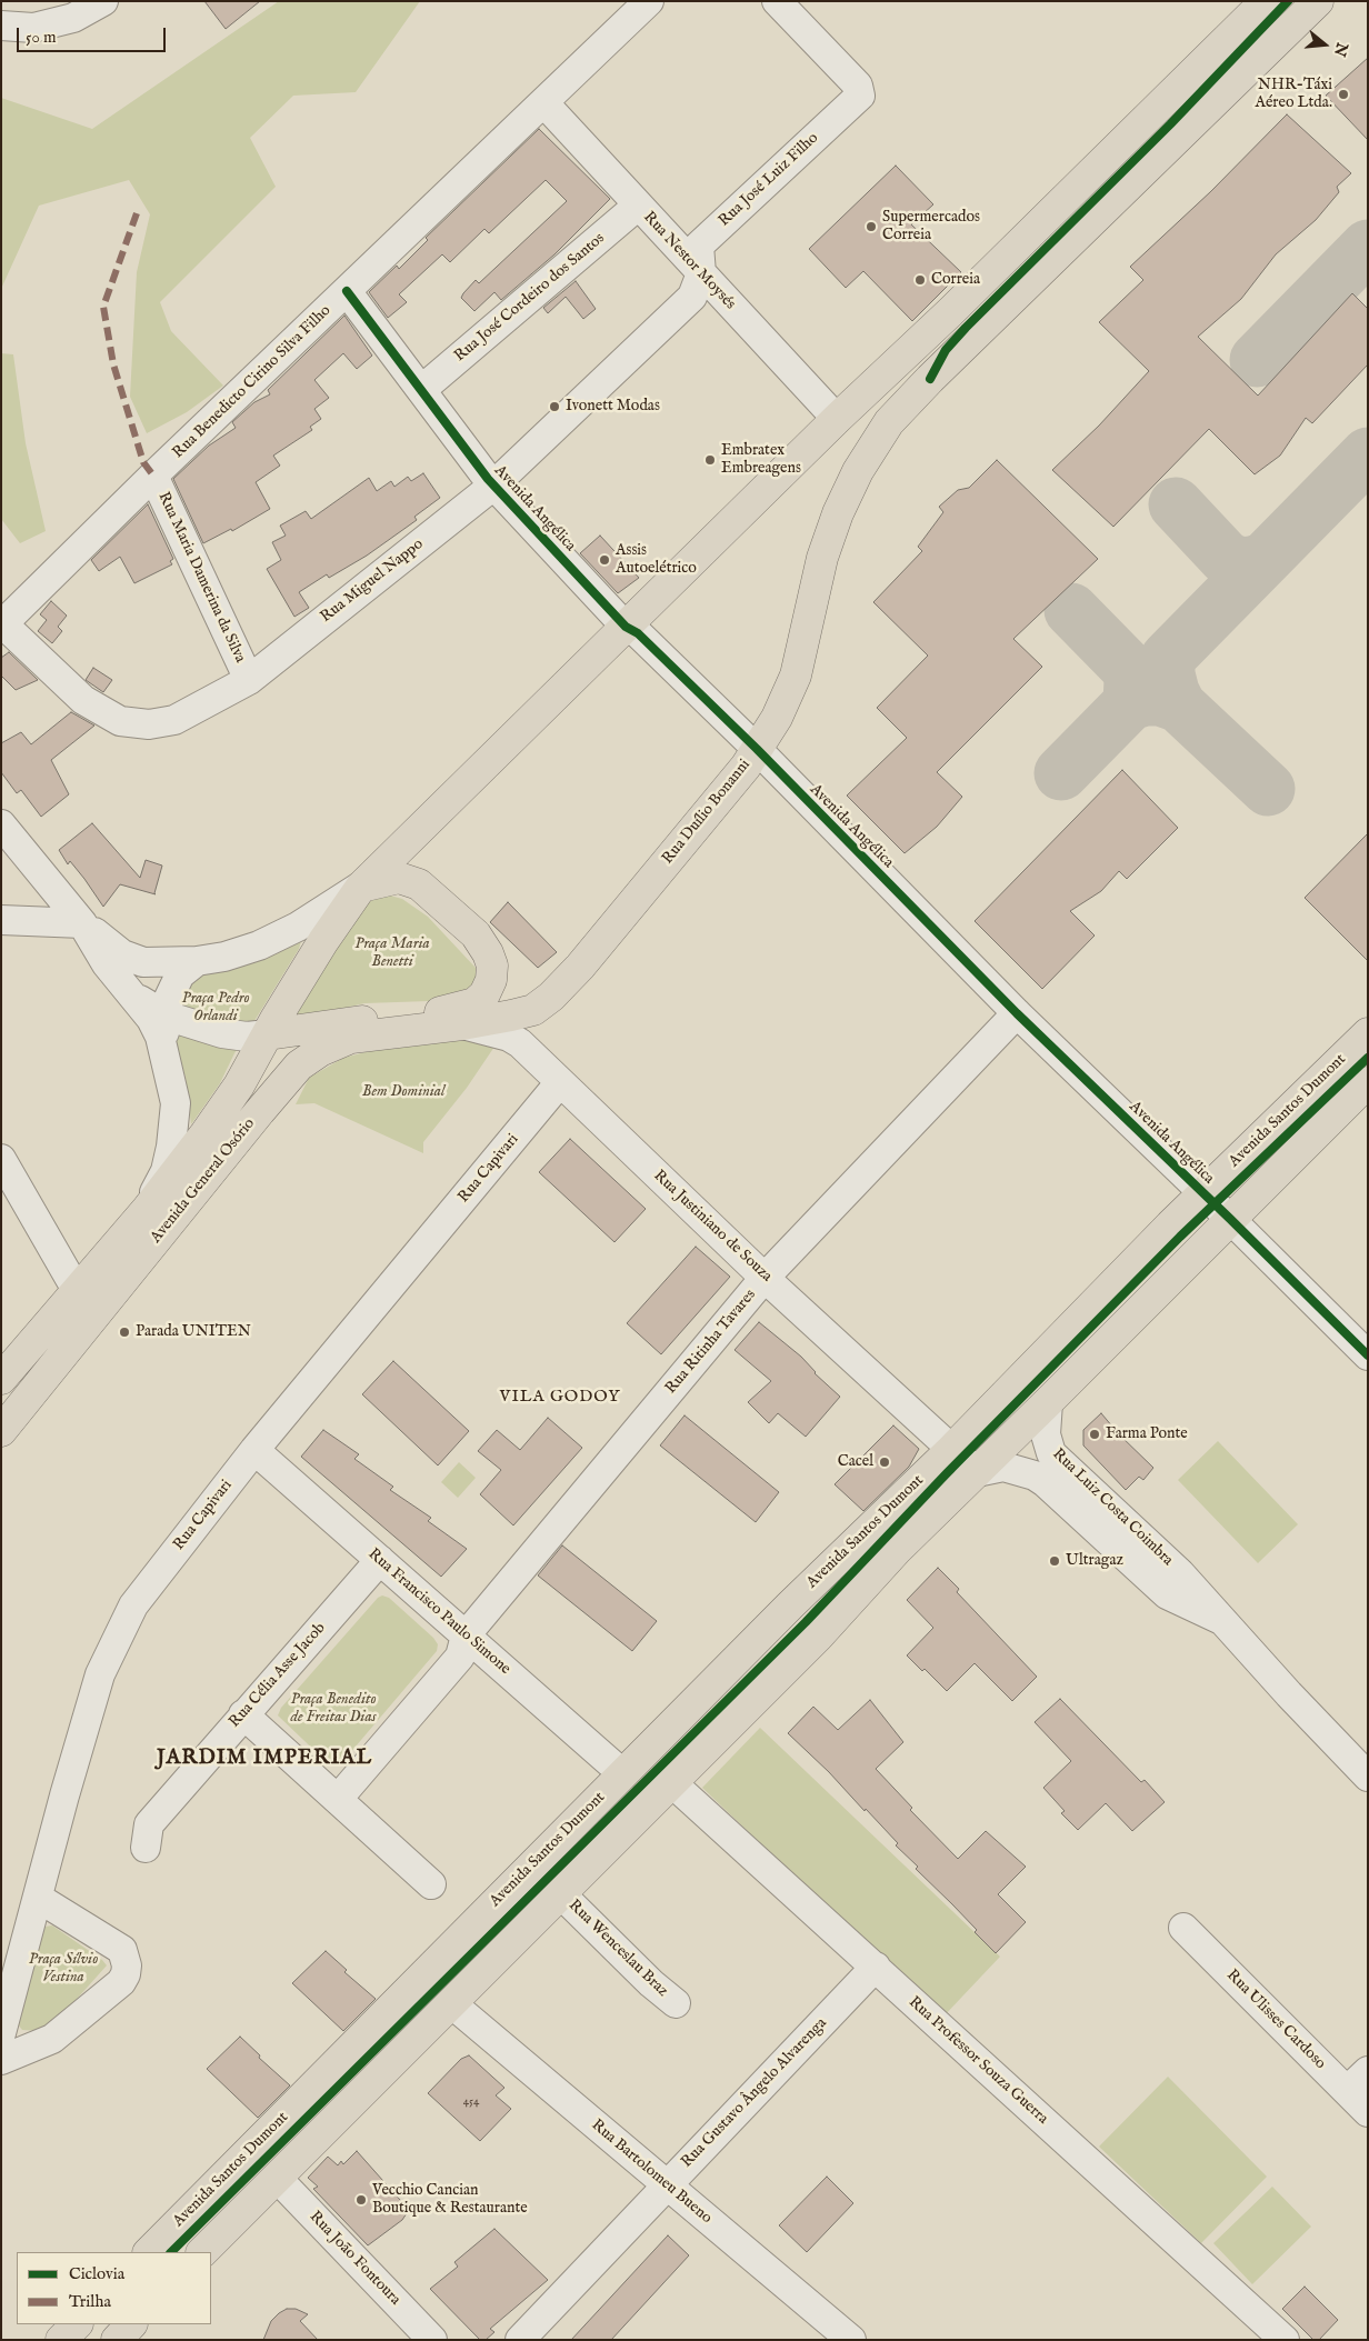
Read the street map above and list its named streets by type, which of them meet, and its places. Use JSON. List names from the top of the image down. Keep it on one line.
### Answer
{"streets":{"main road":["Rua Duílio Bonanni","Avenida Santos Dumont","Avenida General Osório"],"street":["Rua José Luiz Filho","Rua Nestor Moysés","Rua José Cordeiro dos Santos","Rua Benedicto Cirino Silva Filho","Avenida Angélica","Rua Maria Damerina da Silva","Rua Miguel Nappo","Rua Capivari","Rua Justiniano de Souza","Rua Ritinha Tavares","Rua Luiz Costa Coimbra","Rua Francisco Paulo Simone","Rua Célia Asse Jacob","Rua Wenceslau Braz","Rua Ulisses Cardoso","Rua Professor Souza Guerra","Rua Gustavo Ângelo Alvarenga","Rua Bartolomeu Bueno","Rua João Fontoura"]},"crossings":[["Rua José Luiz Filho","Rua Nestor Moysés"],["Rua José Luiz Filho","Rua Miguel Nappo"],["Rua Nestor Moysés","Rua José Cordeiro dos Santos"],["Rua Nestor Moysés","Rua Benedicto Cirino Silva Filho"],["Rua Nestor Moysés","Rua Miguel Nappo"],["Rua Nestor Moysés","Avenida General Osório"],["Rua José Cordeiro dos Santos","Avenida Angélica"],["Rua Benedicto Cirino Silva Filho","Avenida Angélica"],["Rua Benedicto Cirino Silva Filho","Rua Maria Damerina da Silva"],["Rua Benedicto Cirino Silva Filho","Rua Miguel Nappo"],["Avenida Angélica","Rua Miguel Nappo"],["Avenida Angélica","Rua Duílio Bonanni"],["Avenida Angélica","Avenida Santos Dumont"],["Avenida Angélica","Avenida General Osório"],["Avenida Angélica","Rua Ritinha Tavares"],["Rua Maria Damerina da Silva","Rua Miguel Nappo"],["Rua Duílio Bonanni","Avenida General Osório"],["Rua Duílio Bonanni","Rua Justiniano de Souza"],["Avenida Santos Dumont","Rua Justiniano de Souza"],["Avenida Santos Dumont","Rua Francisco Paulo Simone"],["Rua Capivari","Rua Justiniano de Souza"],["Rua Capivari","Rua Francisco Paulo Simone"],["Avenida General Osório","Rua Justiniano de Souza"],["Rua Justiniano de Souza","Rua Ritinha Tavares"],["Rua Ritinha Tavares","Rua Francisco Paulo Simone"],["Rua Francisco Paulo Simone","Rua Célia Asse Jacob"],["Rua Professor Souza Guerra","Rua Gustavo Ângelo Alvarenga"],["Rua Gustavo Ângelo Alvarenga","Rua Bartolomeu Bueno"]],"districts":["VILA GODOY","JARDIM IMPERIAL"],"parks":["Praça Maria Benetti","Praça Pedro Orlandi","Bem Dominial","Praça Benedito de Freitas Dias","Praça Sílvio Vestina"],"places":["NHR-Táxi Aéreo Ltda.","Supermercados Correia","Correia","Ivonett Modas","Embratex Embreagens","Assis Autoelétrico","Parada UNITEN","Farma Ponte","Cacel","Ultragaz","Vecchio Cancian Boutique & Restaurante"],"house_numbers":["454"],"legend":["Ciclovia","Trilha"],"scale_bar":"50 m","north":"right"}
